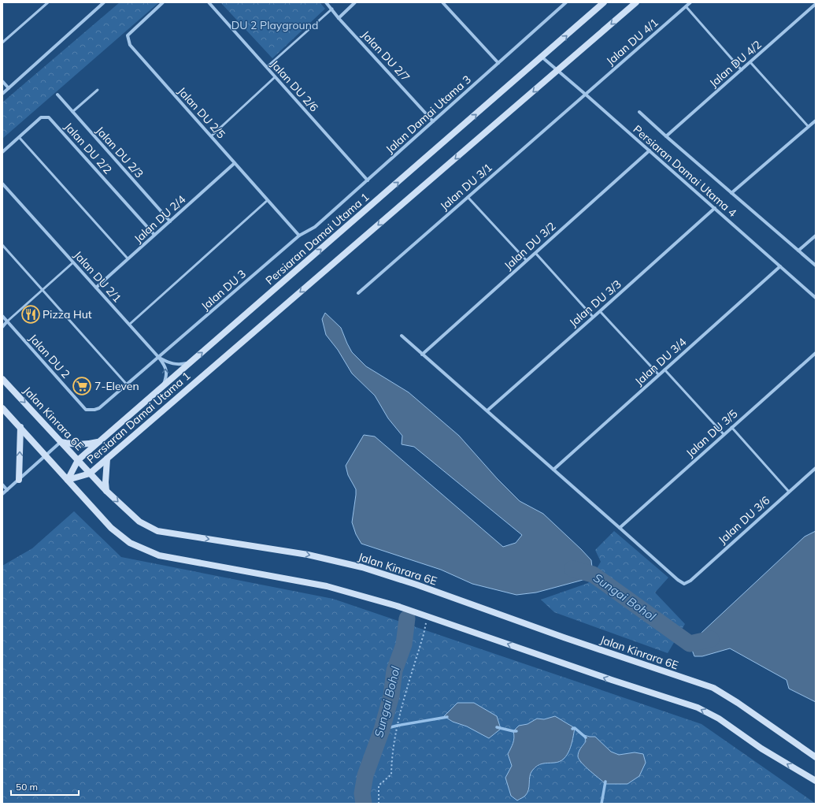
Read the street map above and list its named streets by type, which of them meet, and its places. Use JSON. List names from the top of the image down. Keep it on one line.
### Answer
{"streets":{"street":["Jalan DU 4/1","Jalan DU 2/7","Jalan DU 4/2","Jalan DU 2/6","Jalan DU 2/5","Jalan Damai Utama 3","Jalan DU 2/2","Jalan DU 2/3","Persiaran Damai Utama 4","Jalan DU 3/1","Jalan DU 2/4","Persiaran Damai Utama 1","Jalan DU 3/2","Jalan DU 2/1","Jalan DU 3","Jalan DU 3/3","Jalan DU 2","Jalan DU 3/4","Jalan Kinrara 6E","Jalan DU 3/5","Jalan DU 3/6"]},"crossings":[["Jalan DU 4/1","Persiaran Damai Utama 4"],["Jalan DU 4/1","Jalan DU 3/1"],["Jalan DU 2/7","Jalan Damai Utama 3"],["Jalan DU 2/6","Jalan Damai Utama 3"],["Jalan DU 2/5","Jalan Damai Utama 3"],["Jalan DU 2/5","Jalan DU 2/4"],["Jalan DU 2/5","Jalan DU 3"],["Jalan Damai Utama 3","Jalan DU 3"],["Jalan DU 2/2","Jalan DU 2/4"],["Jalan DU 2/3","Jalan DU 2/4"],["Persiaran Damai Utama 4","Jalan DU 3/1"],["Persiaran Damai Utama 4","Persiaran Damai Utama 1"],["Persiaran Damai Utama 4","Jalan DU 3/2"],["Persiaran Damai Utama 4","Jalan DU 3/3"],["Persiaran Damai Utama 4","Jalan DU 3/4"],["Jalan DU 2/4","Jalan DU 2/1"],["Persiaran Damai Utama 1","Jalan DU 2/1"],["Persiaran Damai Utama 1","Jalan Kinrara 6E"],["Jalan DU 2/1","Jalan DU 3"],["Jalan DU 2/1","Jalan DU 2"],["Jalan DU 3","Jalan DU 2"],["Jalan DU 3/5","Jalan DU 3/6"]],"water":["Sungai Bohol"],"parks":["DU 2 Playground"],"places":{"restaurant":["Pizza Hut"],"supermarket":["7-Eleven"]},"scale_bar":"50 m"}
